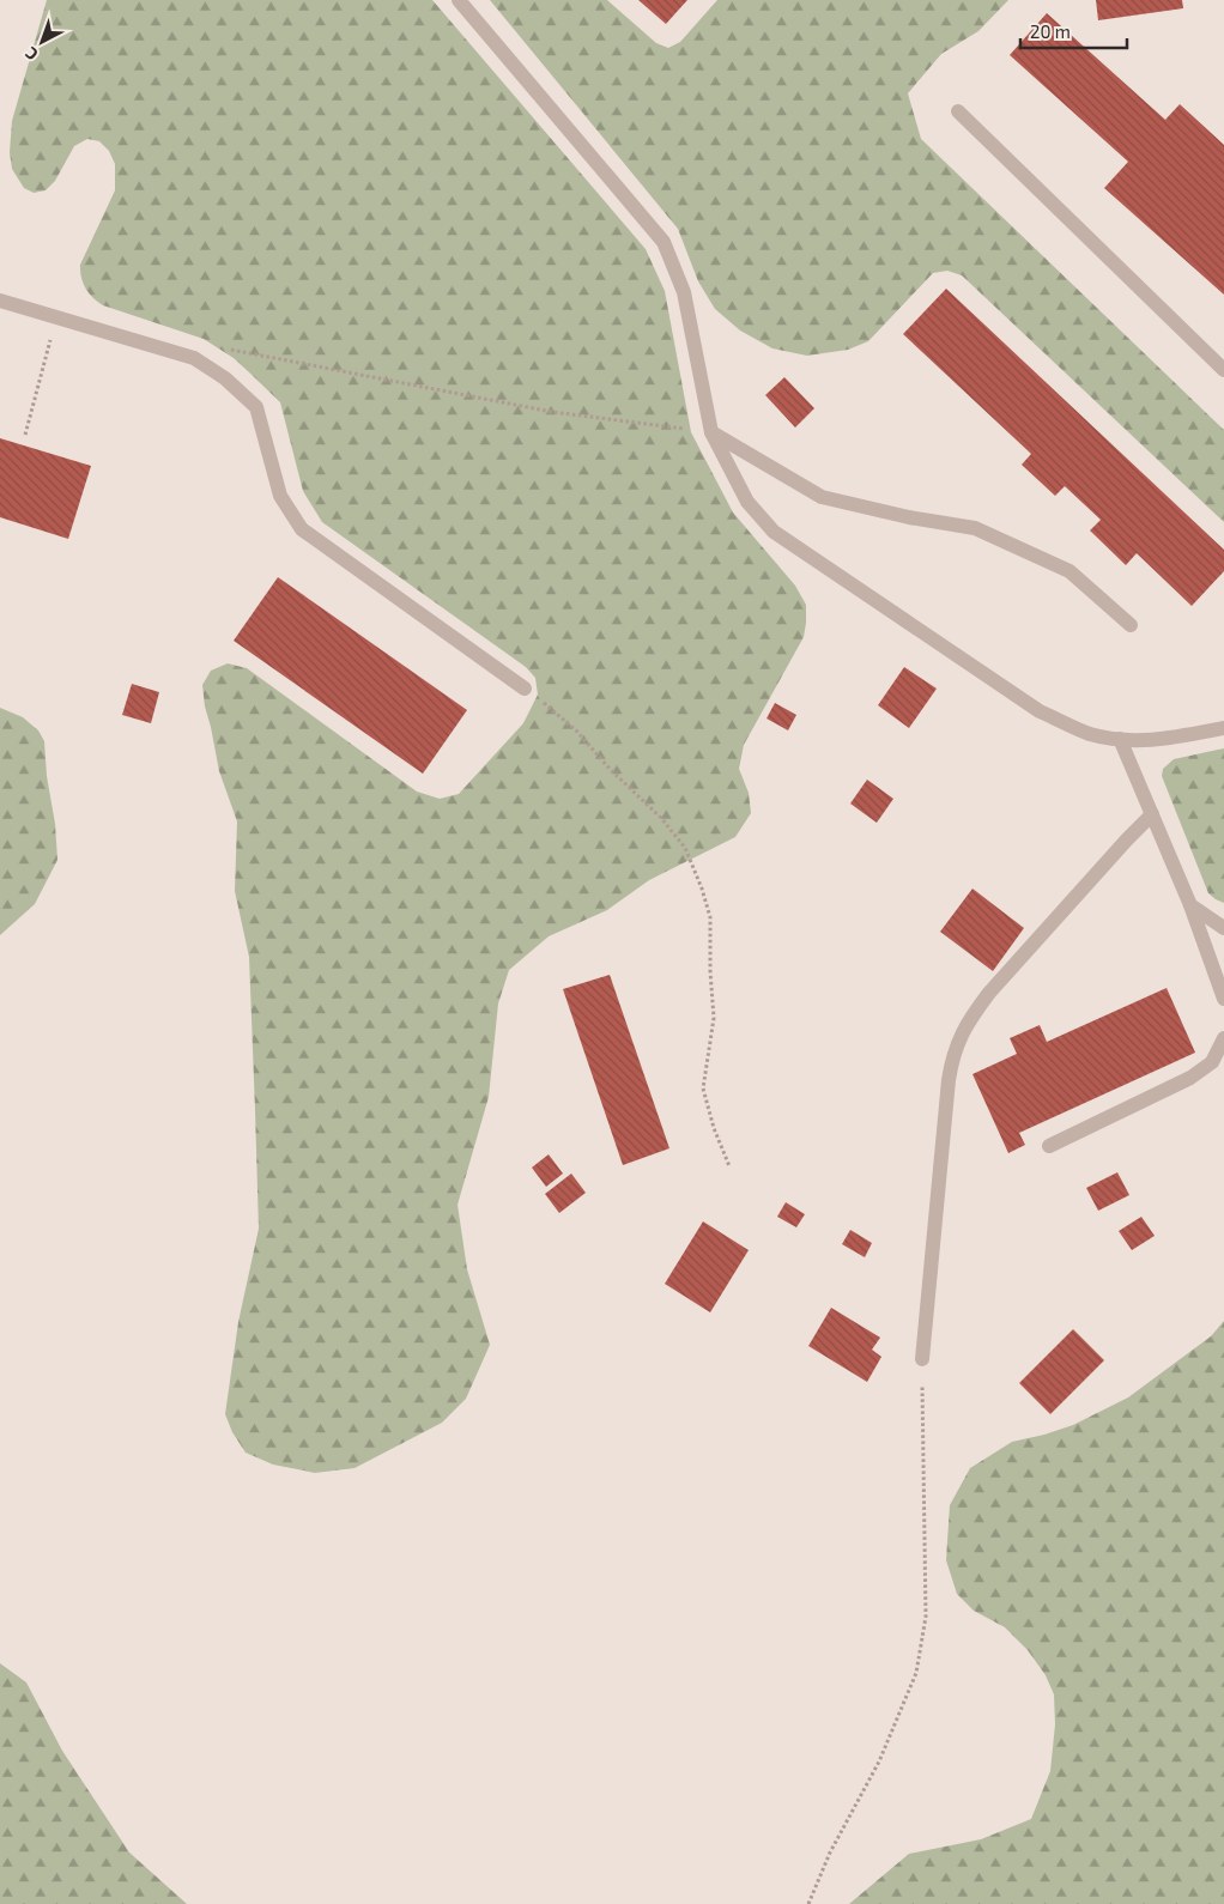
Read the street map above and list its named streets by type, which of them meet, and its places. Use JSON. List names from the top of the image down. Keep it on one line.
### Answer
{"scale_bar":"20 m","north":"bottom left"}
